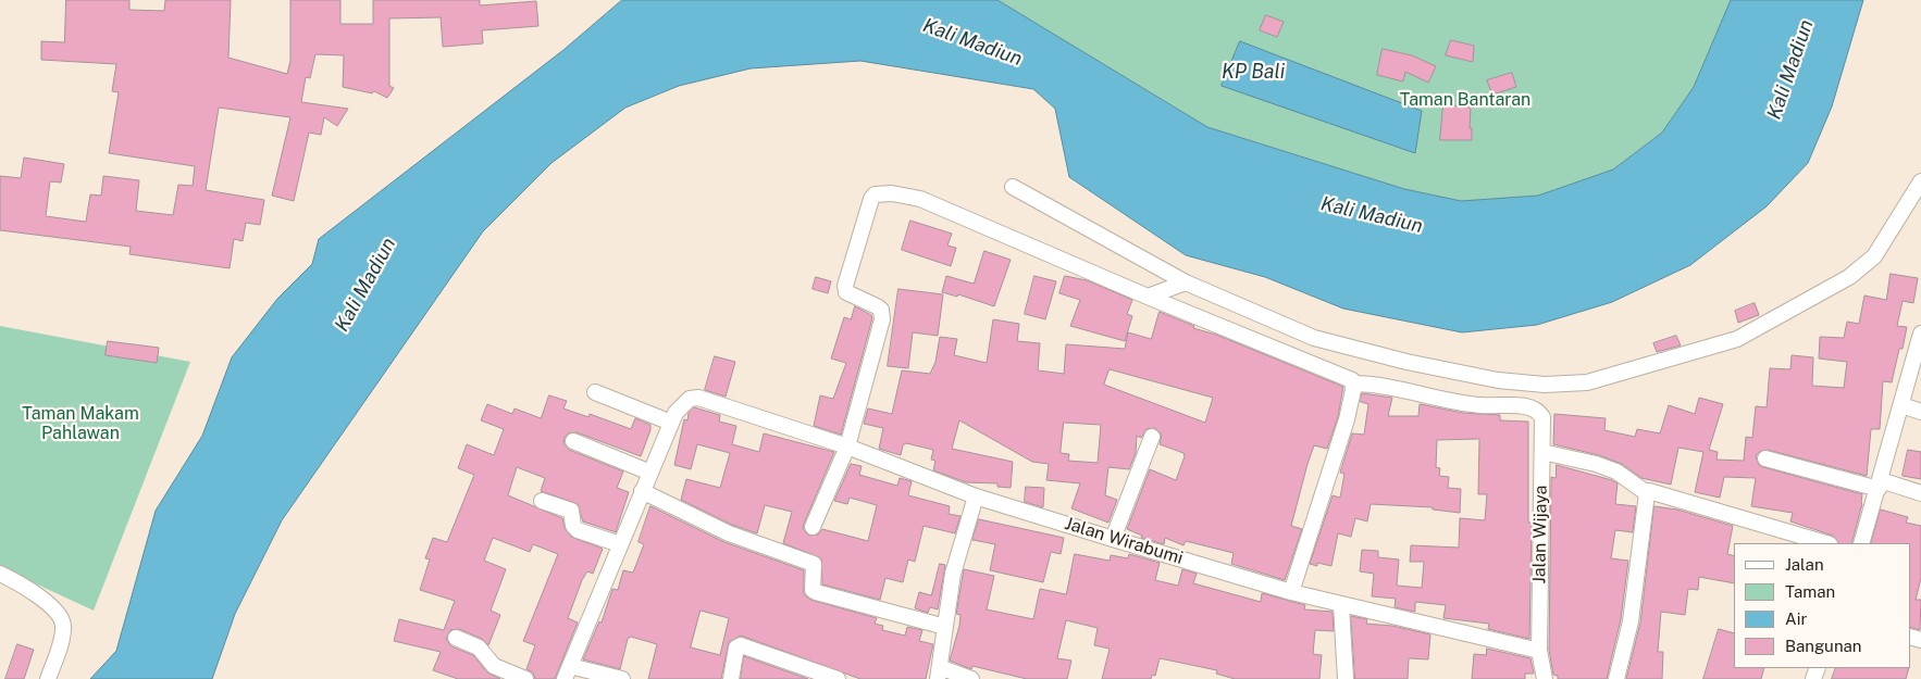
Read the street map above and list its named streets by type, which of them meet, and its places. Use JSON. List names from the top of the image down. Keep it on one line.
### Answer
{"streets":{"street":["Jalan Wijaya","Jalan Wirabumi"]},"crossings":[["Jalan Wijaya","Jalan Wirabumi"]],"water":["Kali Madiun","KP Bali"],"parks":["Taman Bantaran","Taman Makam Pahlawan"],"legend":["Jalan","Taman","Air","Bangunan"]}
